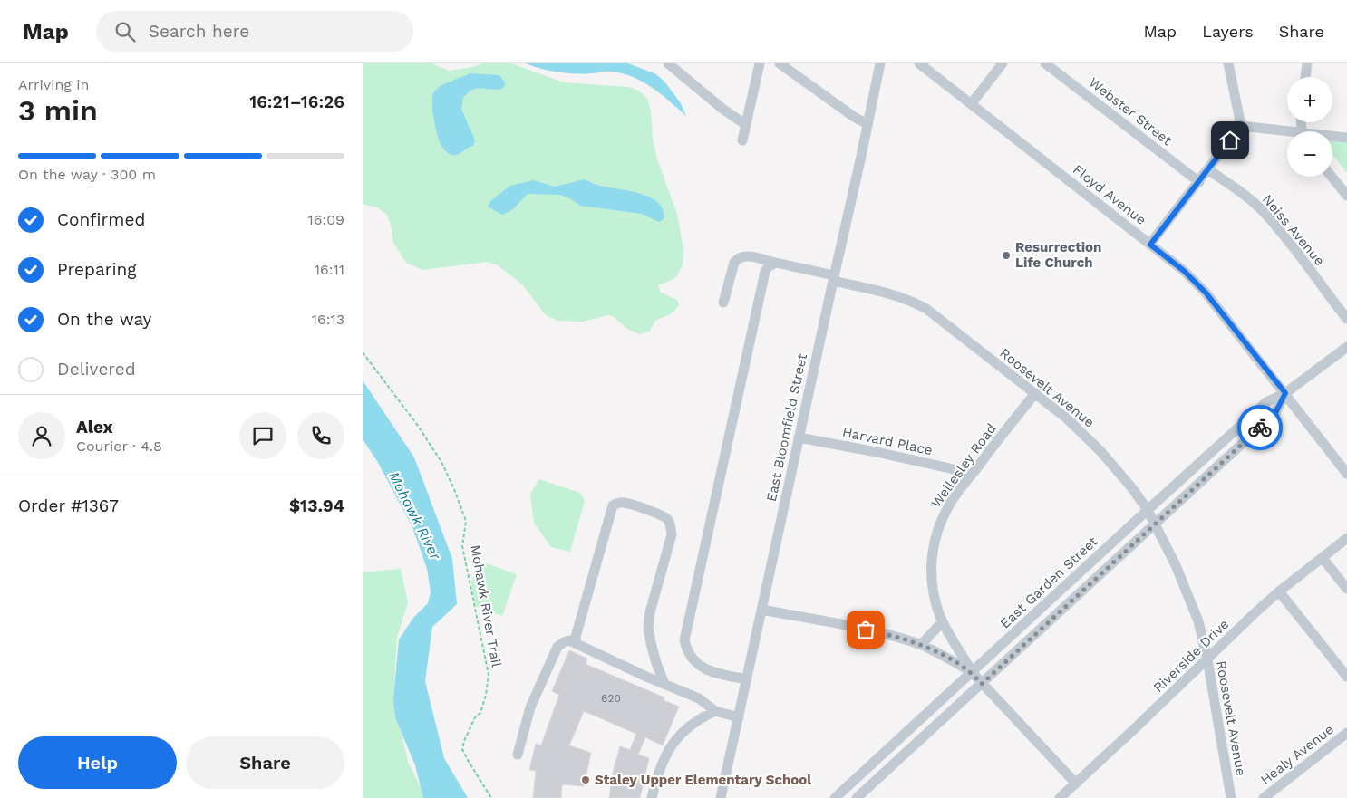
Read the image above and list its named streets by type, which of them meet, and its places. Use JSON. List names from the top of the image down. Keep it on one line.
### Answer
{"streets":{"street":["Webster Street","Floyd Avenue","Neiss Avenue","Roosevelt Avenue","East Bloomfield Street","Harvard Place","Wellesley Road","East Garden Street","Riverside Drive","Healy Avenue"],"path":["Mohawk River Trail"]},"crossings":[["Floyd Avenue","East Garden Street"],["Roosevelt Avenue","East Bloomfield Street"],["Roosevelt Avenue","Wellesley Road"],["Roosevelt Avenue","East Garden Street"],["Roosevelt Avenue","Riverside Drive"],["East Bloomfield Street","Harvard Place"],["Harvard Place","Wellesley Road"],["Wellesley Road","East Garden Street"],["Wellesley Road","Riverside Drive"]],"water":["Mohawk River"],"places":["Resurrection Life Church","Staley Upper Elementary School"],"house_numbers":["620"],"page":{"header":"Map","search":"Search here","nav":["Map","Layers","Share"],"heading":["3 min","Arriving in","16:21–16:26"],"panel":["Alex","Courier · 4.8","Order #1367","$13.94"],"map_buttons":["+","−"],"bar":"On the way · 300 m","list":[["Confirmed","16:09"],["Preparing","16:11"],["On the way","16:13"],"Delivered"],"buttons":["Help","Share"]}}
